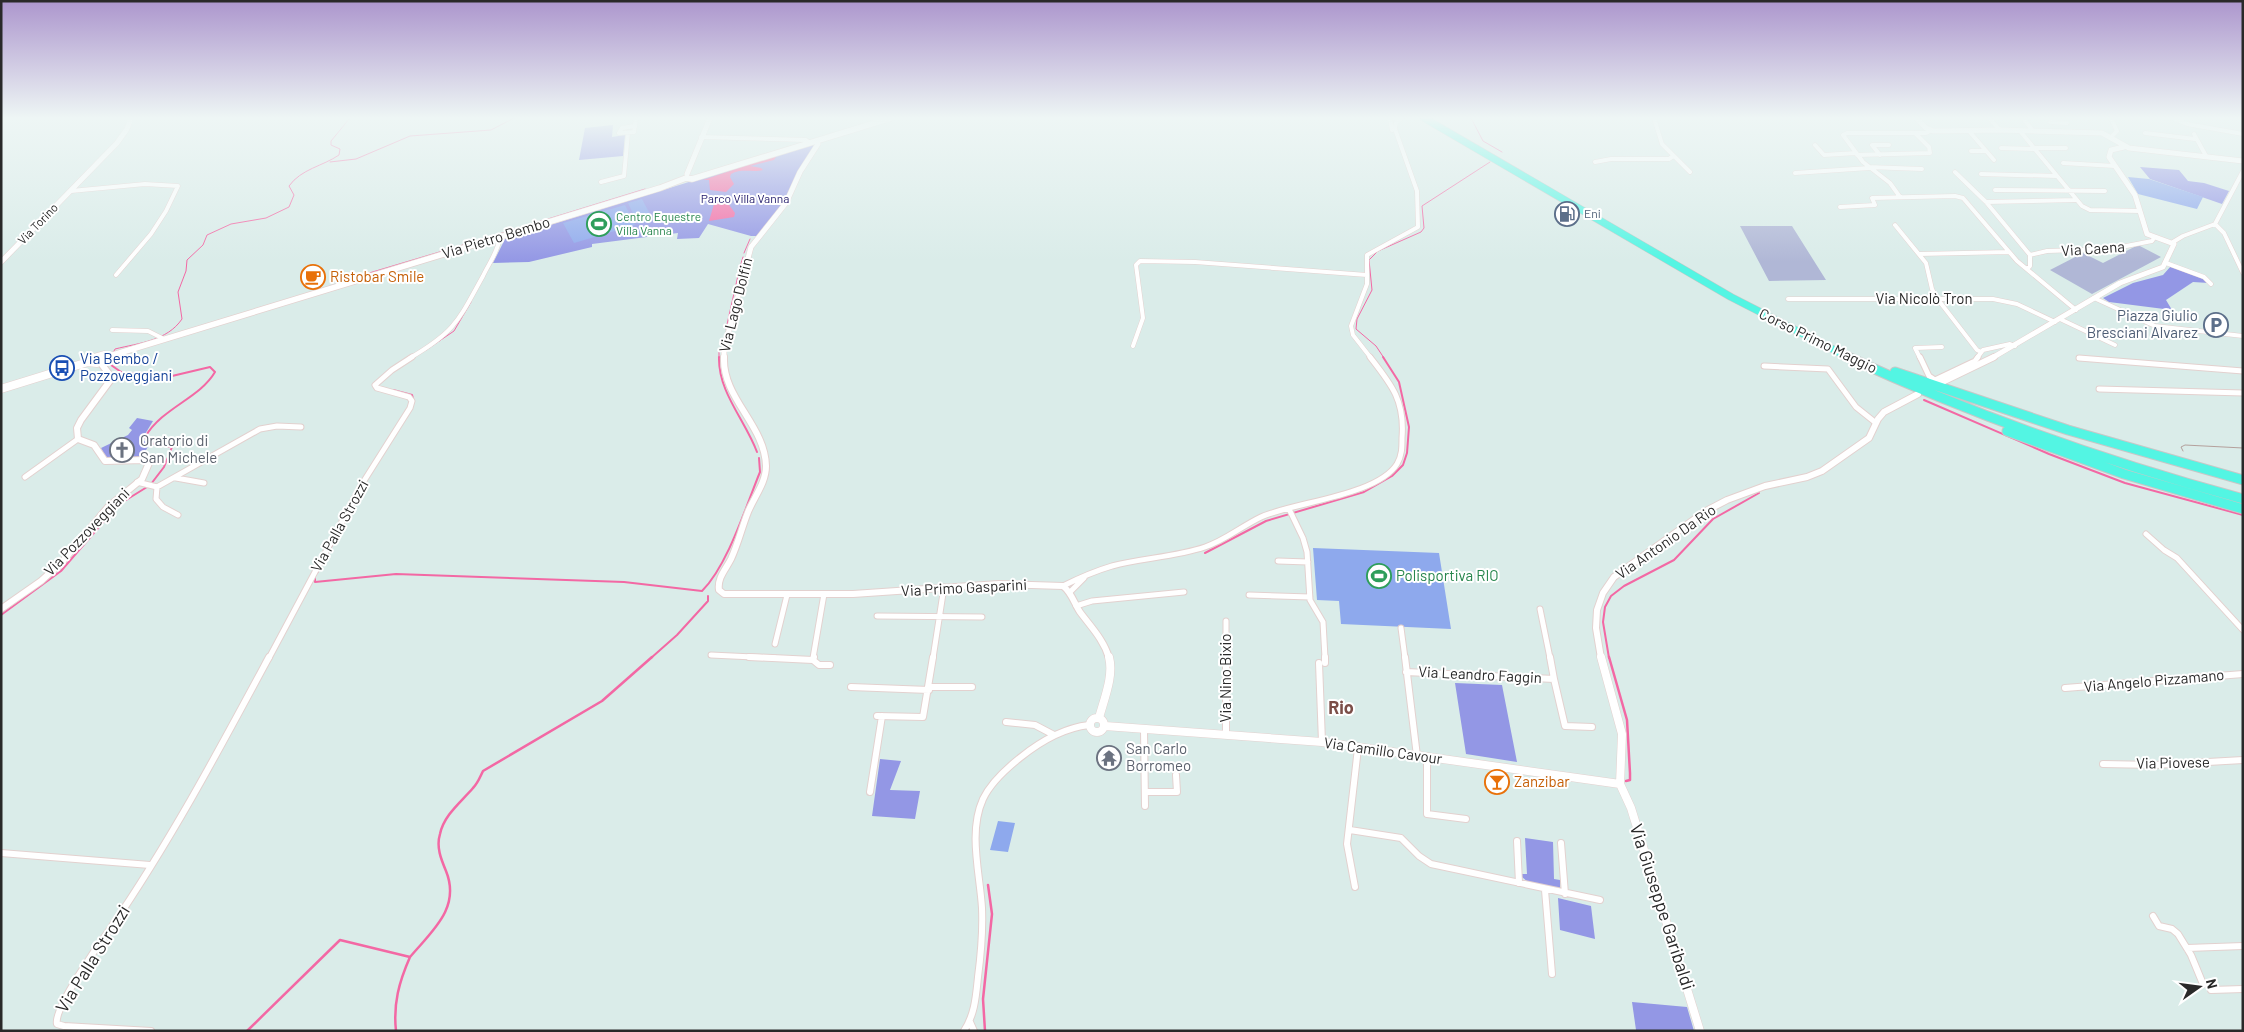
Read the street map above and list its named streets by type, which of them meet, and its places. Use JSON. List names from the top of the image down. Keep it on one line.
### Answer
{"streets":{"highway":["Corso Primo Maggio"],"main road":["Via Pietro Bembo"],"street":["Via Torino","Via Caena","Via Nicolò Tron","Via Lago Dolfin","Via Palla Strozzi","Via Pozzoveggiani","Via Antonio Da Rio","Via Primo Gasparini","Via Leandro Faggin","Via Nino Bixio","Via Angelo Pizzamano","Via Camillo Cavour","Via Piovese","Via Giuseppe Garibaldi"]},"crossings":[["Via Pietro Bembo","Via Palla Strozzi"],["Via Lago Dolfin","Via Primo Gasparini"],["Via Antonio Da Rio","Via Camillo Cavour"],["Via Antonio Da Rio","Via Giuseppe Garibaldi"],["Via Leandro Faggin","Via Camillo Cavour"],["Via Nino Bixio","Via Camillo Cavour"],["Via Camillo Cavour","Via Giuseppe Garibaldi"]],"districts":["Rio"],"parks":["Parco Villa Vanna"],"places":{"fuel station":["Eni"],"sports":["Centro Equestre Villa Vanna","Polisportiva RIO"],"cafe":["Ristobar Smile"],"parking":["Piazza Giulio Bresciani Alvarez"],"bus stop":["Via Bembo / Pozzoveggiani"],"church":["Oratorio di San Michele"],"temple":["San Carlo Borromeo"],"bar":["Zanzibar"]},"north":"right"}
